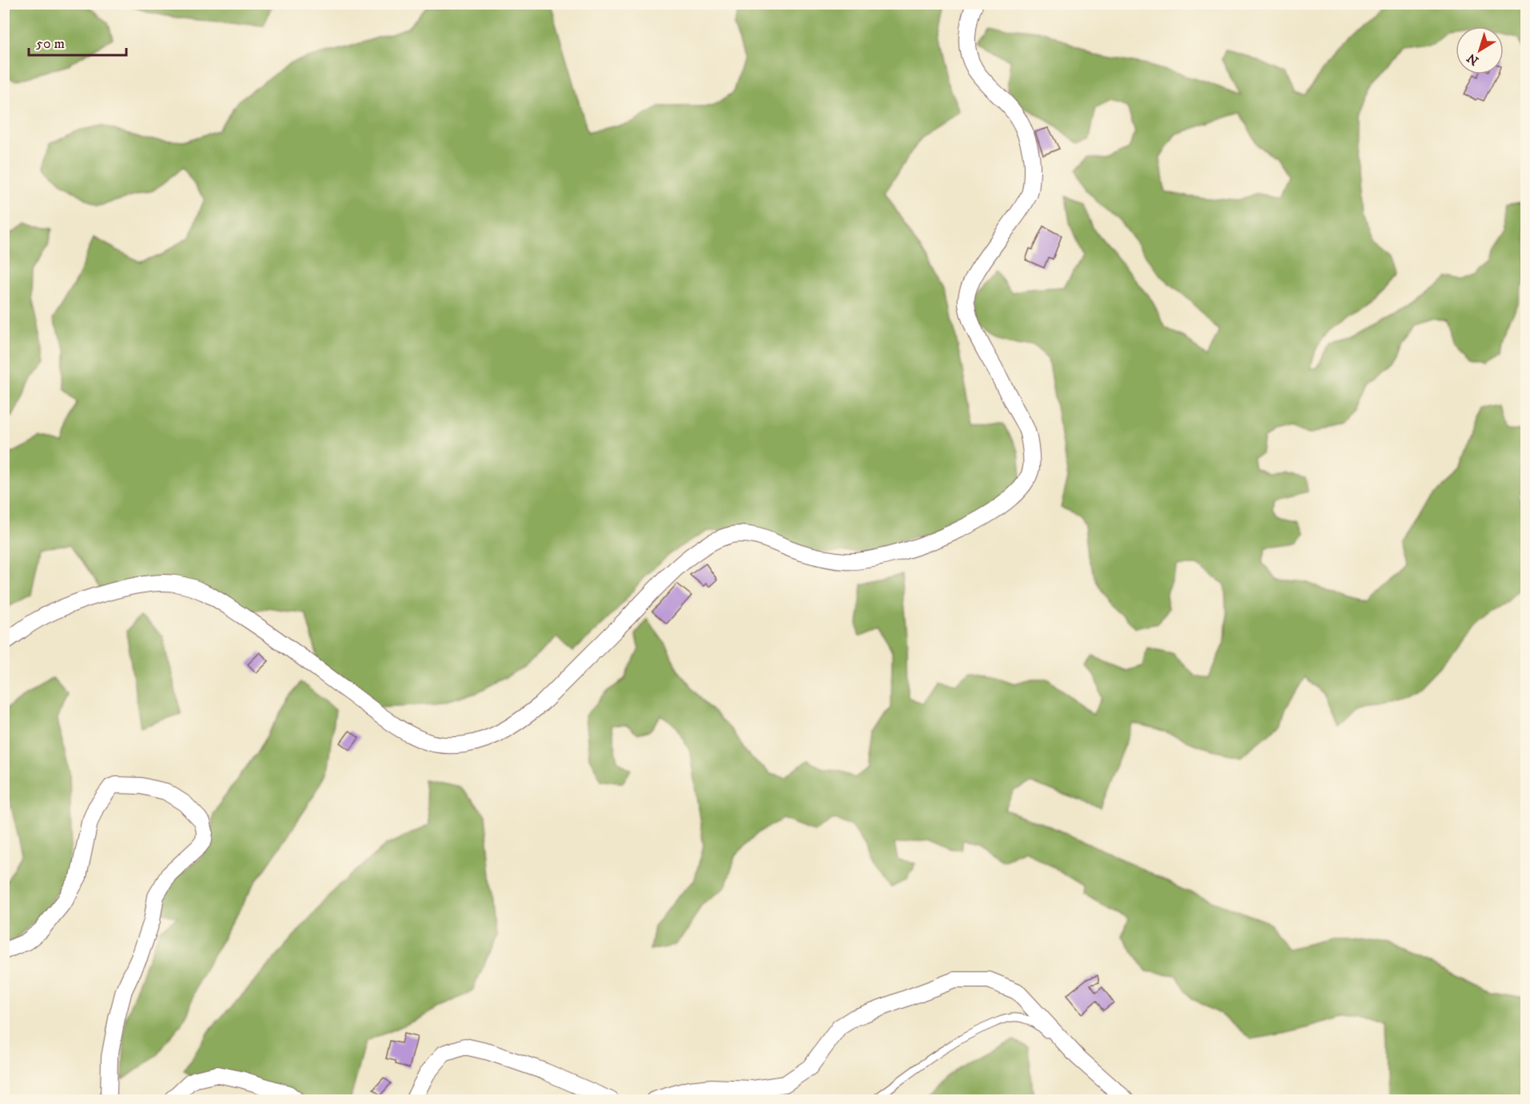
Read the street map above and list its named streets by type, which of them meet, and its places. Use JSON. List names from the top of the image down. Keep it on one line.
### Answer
{"scale_bar":"50 m","north":"bottom left"}
